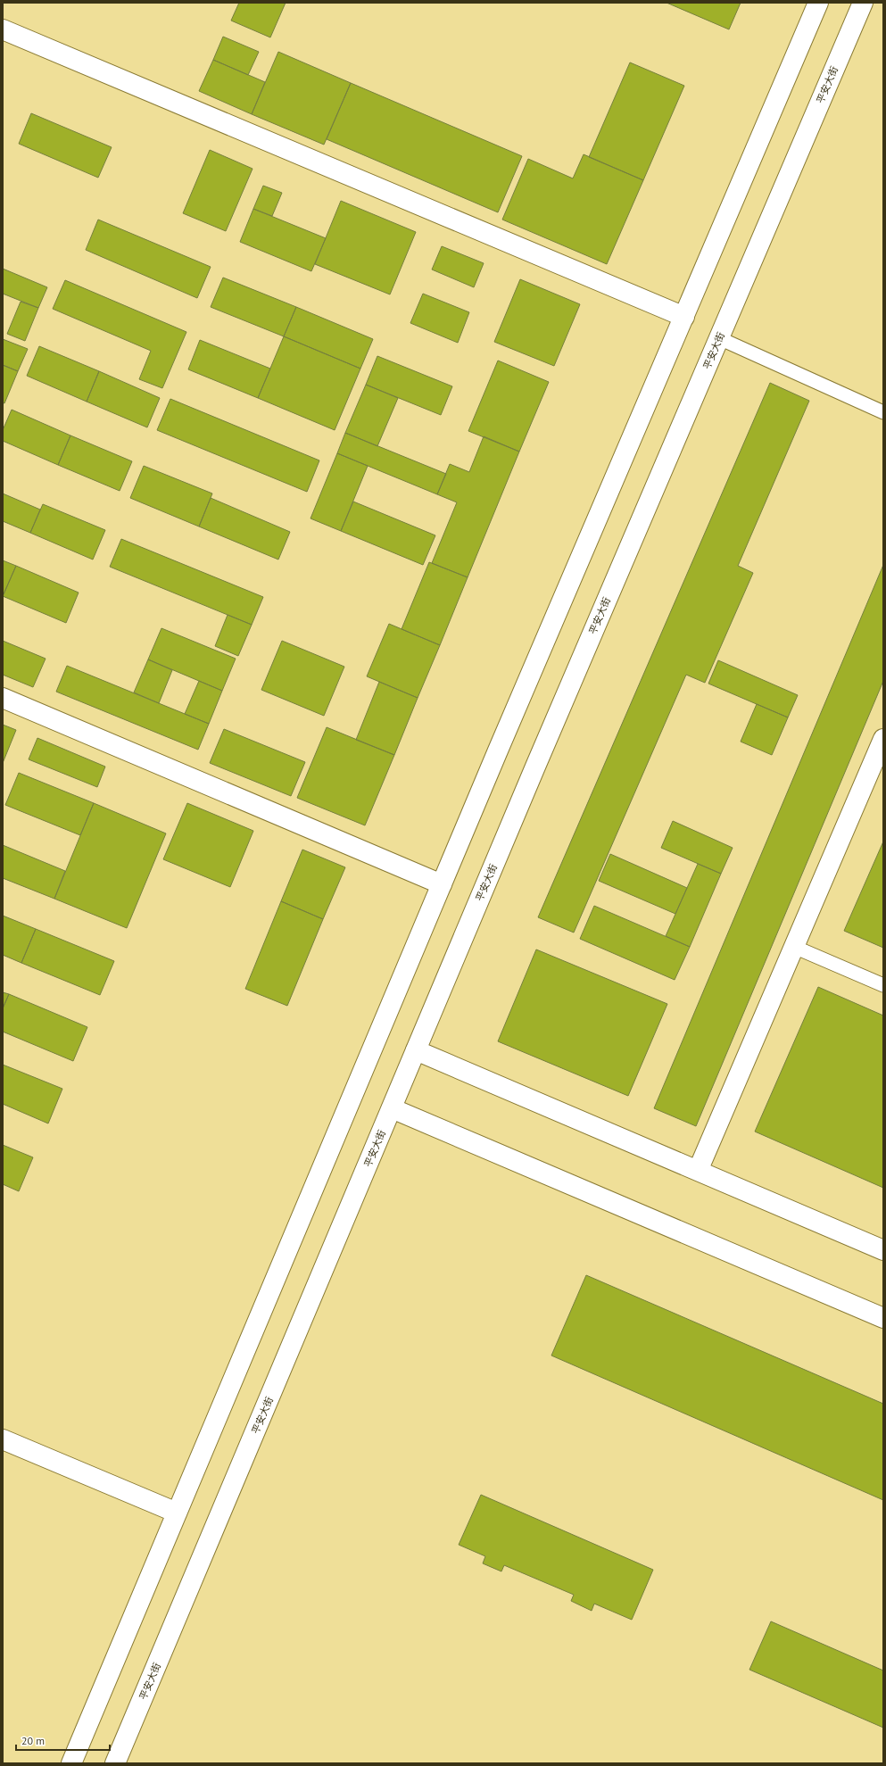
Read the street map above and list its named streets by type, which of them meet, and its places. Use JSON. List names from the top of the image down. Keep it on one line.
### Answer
{"streets":{"main road":["平安大街"]},"scale_bar":"20 m"}
